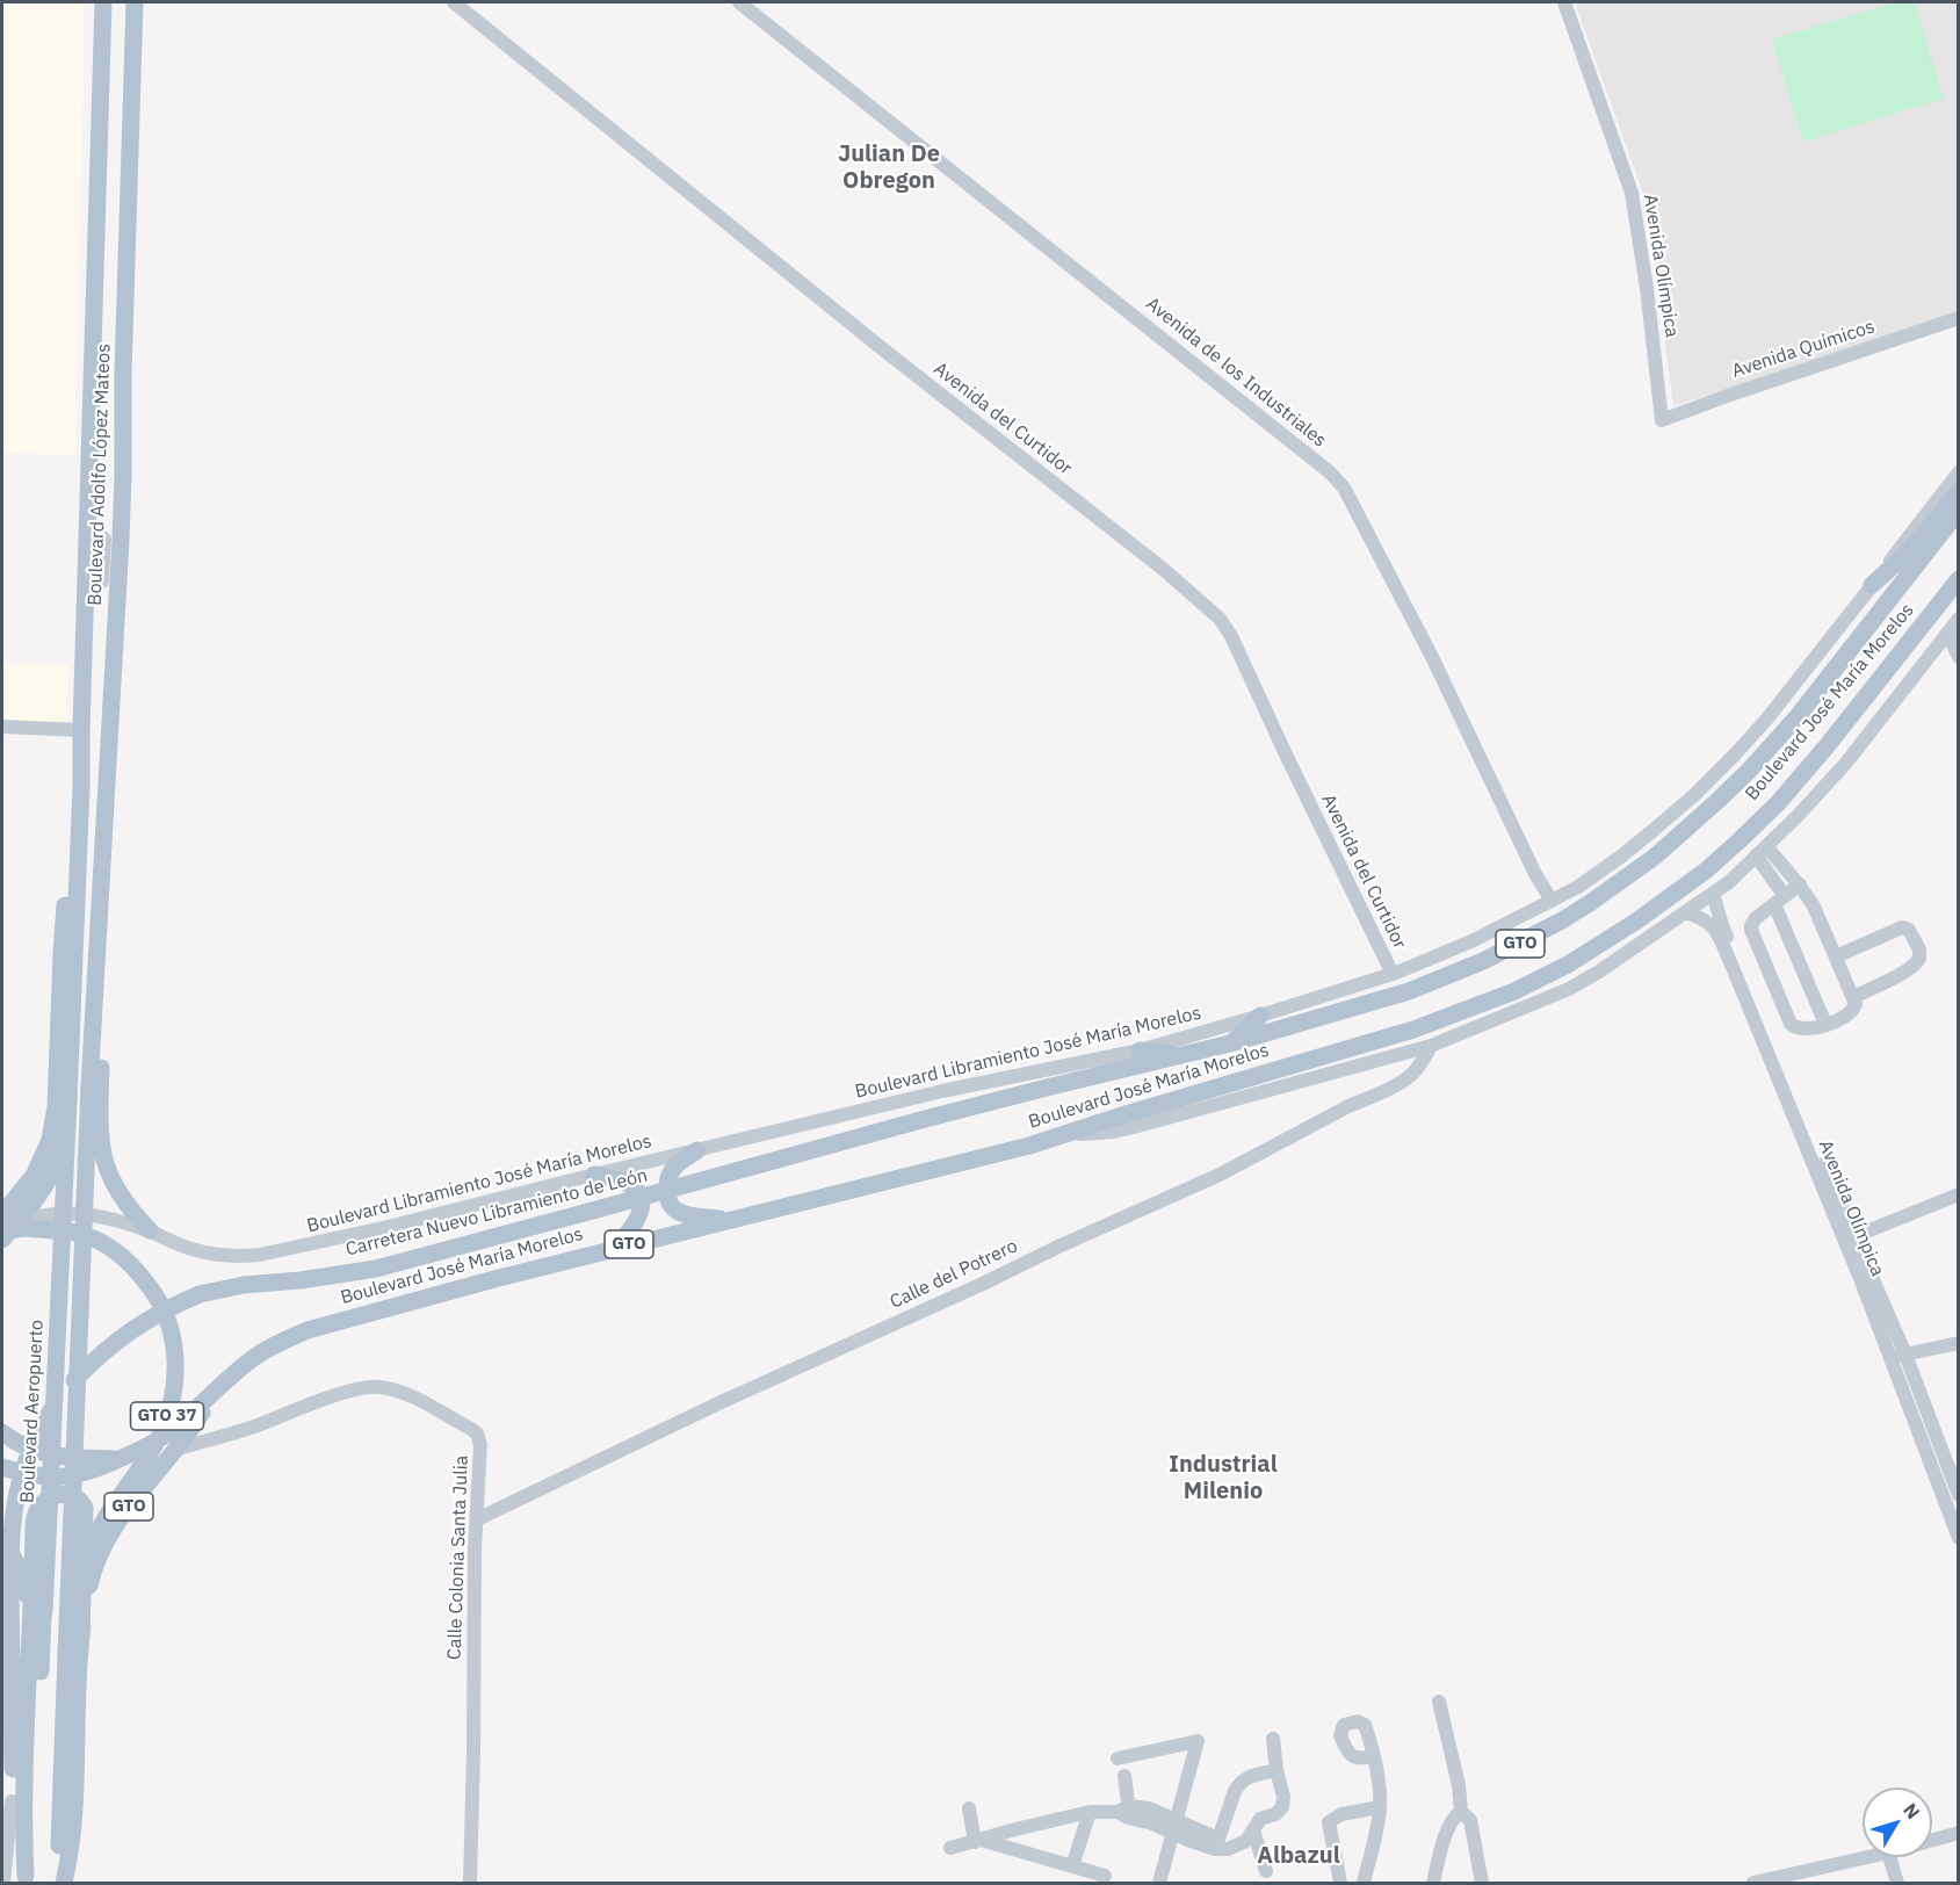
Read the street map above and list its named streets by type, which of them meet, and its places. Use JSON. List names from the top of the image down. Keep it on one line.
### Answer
{"streets":{"main road":["Boulevard Adolfo López Mateos","Boulevard José María Morelos","GTO","Carretera Nuevo Libramiento de León","Boulevard Aeropuerto","GTO 37"],"street":["Avenida Olímpica","Avenida Químicos","Avenida de los Industriales","Avenida del Curtidor","Boulevard Libramiento José María Morelos","Calle del Potrero","Calle Colonia Santa Julia"]},"crossings":[["Avenida Olímpica","Avenida Químicos"],["Avenida de los Industriales","Boulevard Libramiento José María Morelos"],["Avenida del Curtidor","Boulevard Libramiento José María Morelos"],["Boulevard Adolfo López Mateos","GTO"],["Boulevard Adolfo López Mateos","Boulevard Aeropuerto"],["Boulevard Adolfo López Mateos","GTO 37"],["Boulevard José María Morelos","GTO"],["Boulevard José María Morelos","Carretera Nuevo Libramiento de León"],["GTO","GTO 37"],["GTO","Calle Colonia Santa Julia"],["Boulevard Libramiento José María Morelos","GTO 37"],["Carretera Nuevo Libramiento de León","Boulevard Aeropuerto"],["Calle del Potrero","Calle Colonia Santa Julia"]],"districts":["Julian De Obregon","Industrial Milenio","Albazul"],"north":"top right"}
